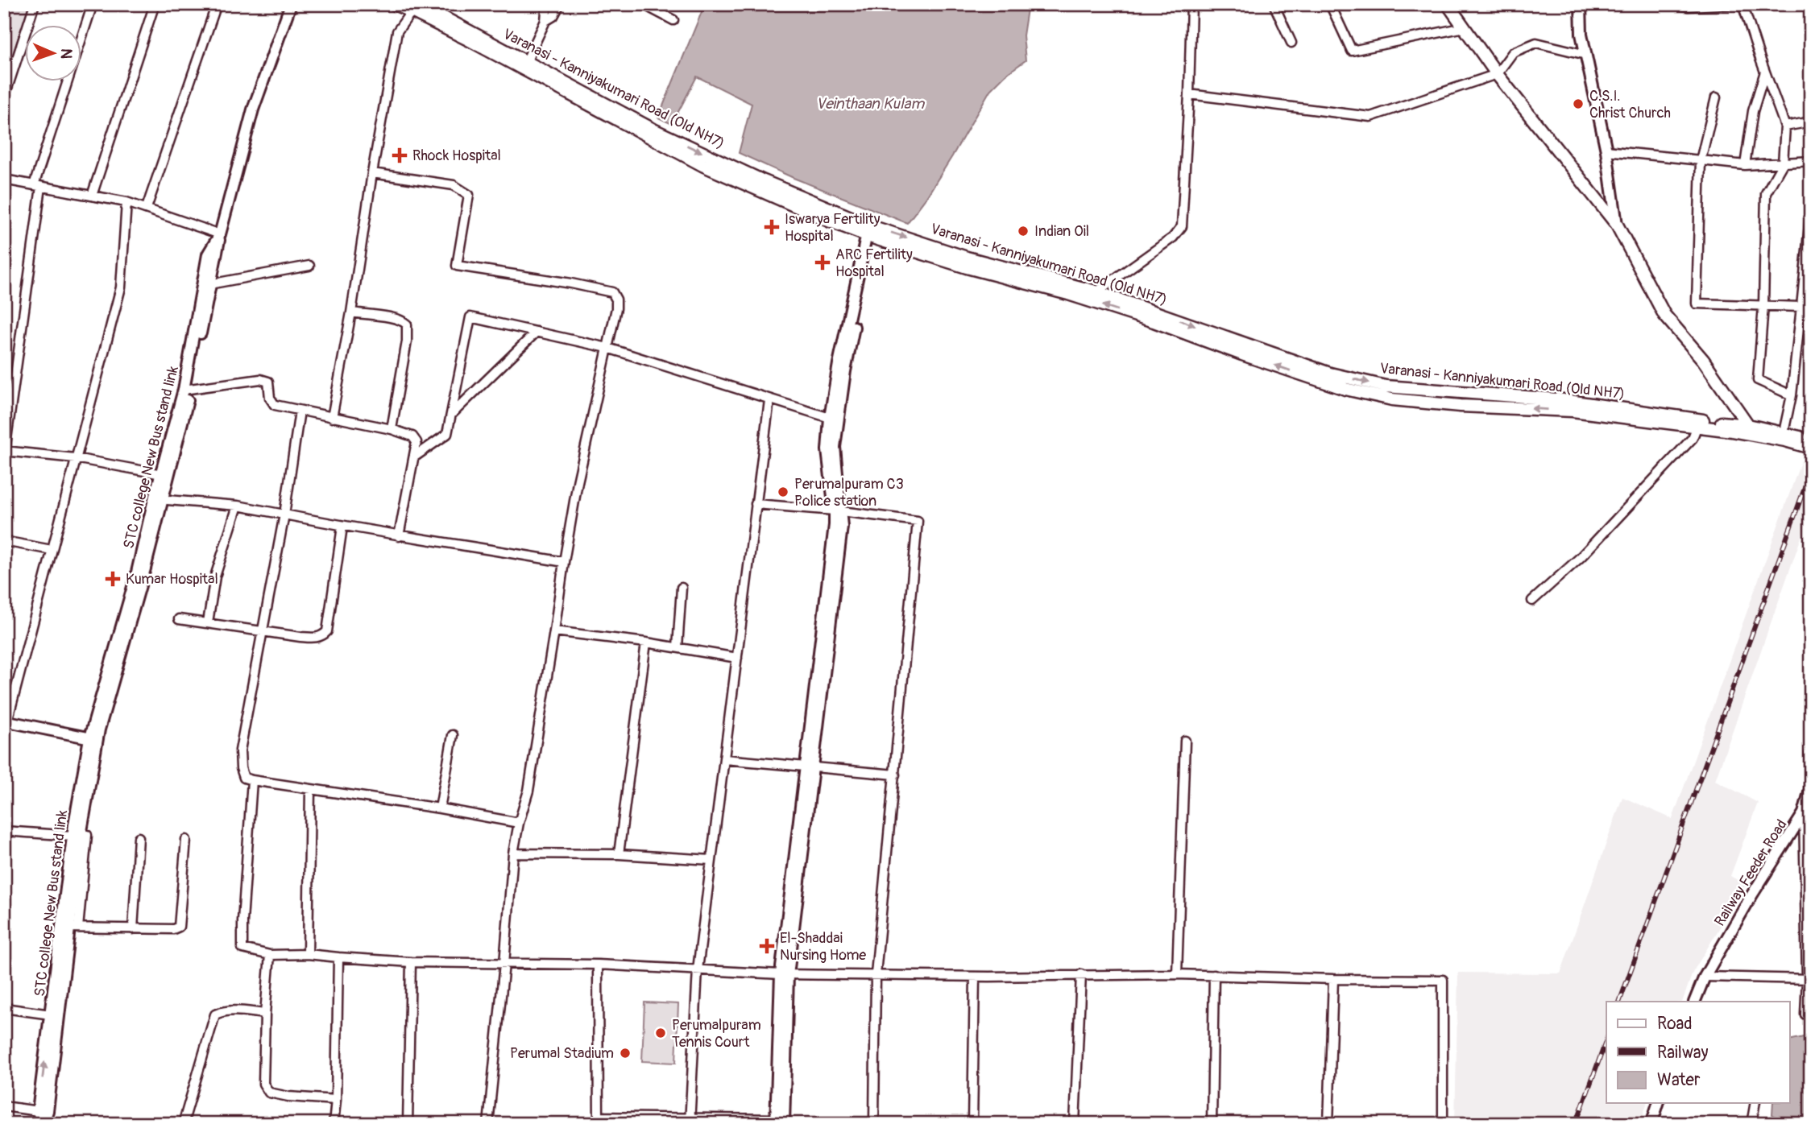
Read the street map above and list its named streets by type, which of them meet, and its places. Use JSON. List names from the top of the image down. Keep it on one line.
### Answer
{"streets":{"main road":["Varanasi - Kanniyakumari Road (Old NH7)"],"street":["STC college New Bus stand link","Railway Feeder Road"]},"water":["Veinthaan Kulam"],"places":{"other":["C.S.I. Christ Church","Indian Oil","Perumalpuram C3 Police station","Perumalpuram Tennis Court","Perumal Stadium"],"health":["Rhock Hospital","Iswarya Fertility Hospital","ARC Fertility Hospital","Kumar Hospital","El-Shaddai Nursing Home"]},"legend":["Road","Railway","Water"],"north":"right"}
